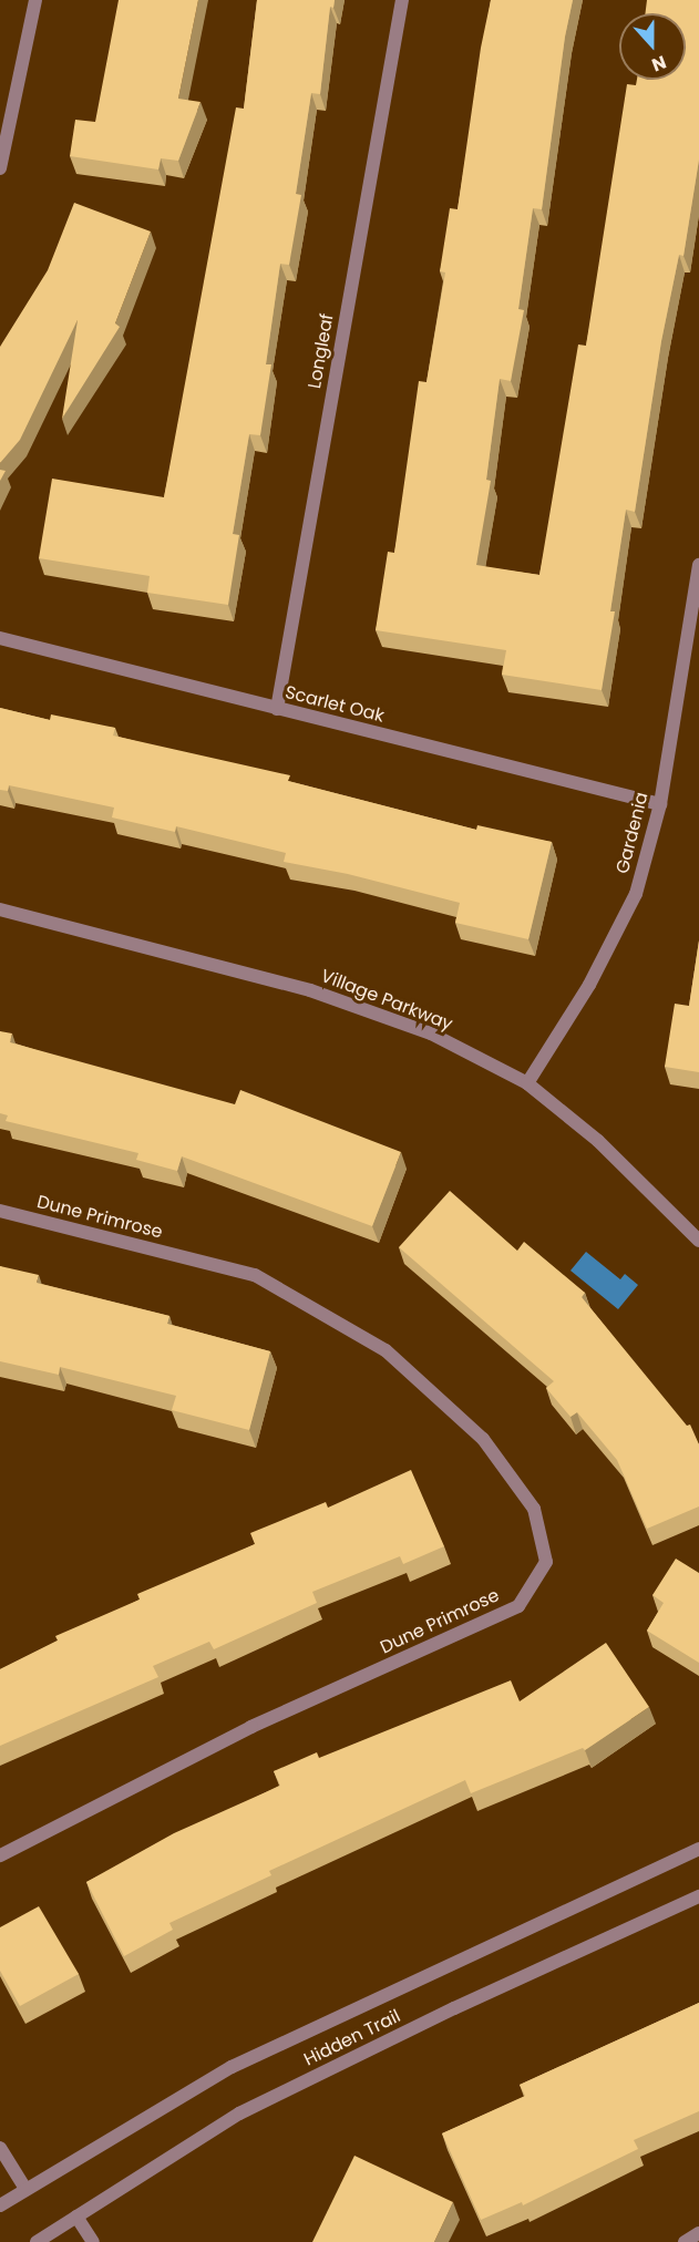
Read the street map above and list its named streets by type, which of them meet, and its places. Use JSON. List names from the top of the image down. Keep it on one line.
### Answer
{"streets":{"street":["Longleaf","Scarlet Oak","Gardenia","Village Parkway","Dune Primrose","Hidden Trail"]},"crossings":[["Longleaf","Scarlet Oak"],["Scarlet Oak","Gardenia"],["Gardenia","Village Parkway"]],"north":"bottom"}
